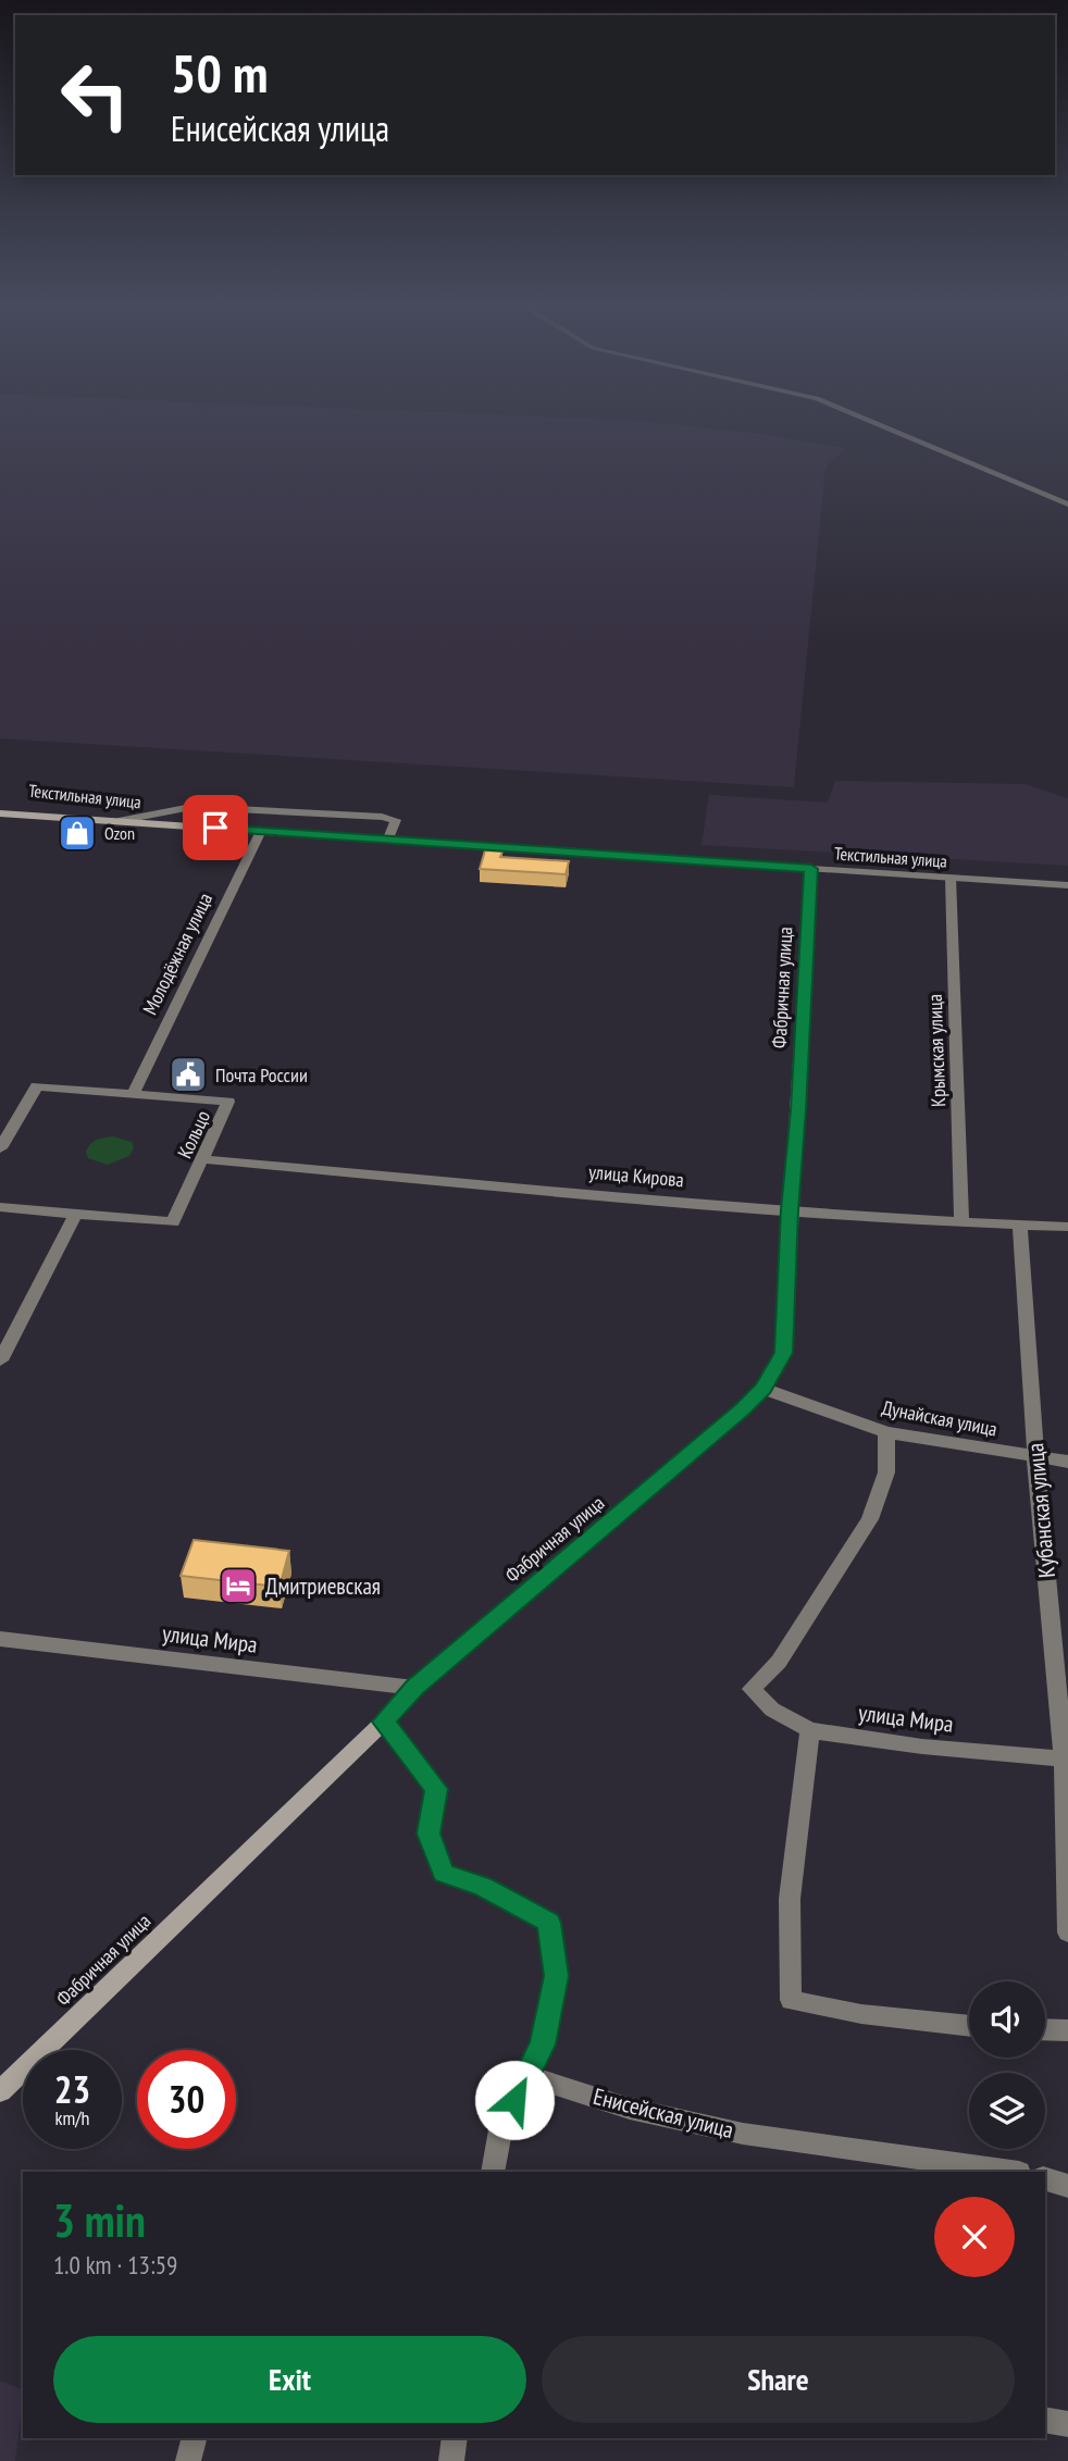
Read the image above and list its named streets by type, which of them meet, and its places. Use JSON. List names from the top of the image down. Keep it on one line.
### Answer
{"streets":{"main road":["Текстильная улица","Фабричная улица"],"street":["Молодёжная улица","Крымская улица","Кольцо","улица Кирова","Дунайская улица","Кубанская улица","улица Мира","Енисейская улица"]},"crossings":[["Текстильная улица","Молодёжная улица"],["Текстильная улица","Фабричная улица"],["Текстильная улица","Крымская улица"],["Молодёжная улица","Кольцо"],["Фабричная улица","улица Кирова"],["Фабричная улица","Дунайская улица"],["Фабричная улица","улица Мира"],["Крымская улица","улица Кирова"],["Кольцо","улица Кирова"],["улица Кирова","Кубанская улица"],["Дунайская улица","Кубанская улица"],["Дунайская улица","улица Мира"],["Кубанская улица","улица Мира"]],"places":{"shop":["Ozon"],"public building":["Почта России"],"hotel":["Дмитриевская"]},"page":{"turn":["50 m","Енисейская улица"],"speed":"23 km/h","limit":"30","heading":["3 min","1.0 km · 13:59"],"buttons":["Exit","Share"]}}
